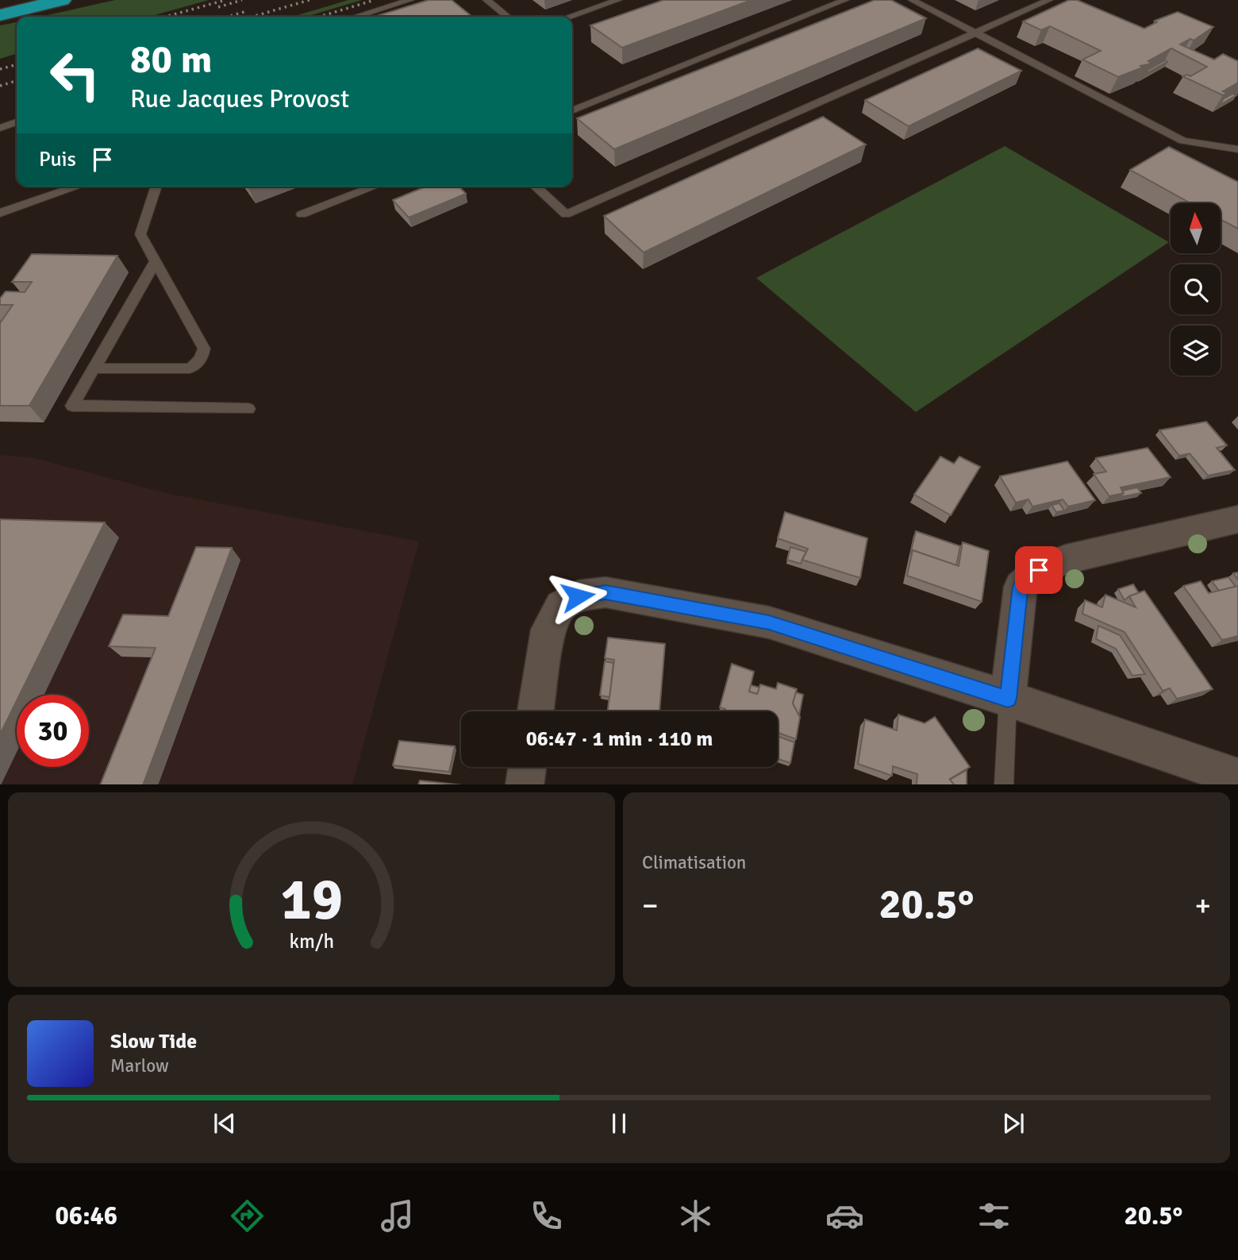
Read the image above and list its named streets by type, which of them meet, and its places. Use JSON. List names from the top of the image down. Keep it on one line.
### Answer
{"north":"top","page":{"turn":["80 m","Rue Jacques Provost"],"then":"Puis","limit":"30","trip":"06:47 · 1 min · 110 m","tile":"Climatisation","heat":["−","20.5°","+"],"song":["Slow Tide","Marlow"],"tabs":["06:46","20.5°"],"gauge":["19","km/h"]}}
